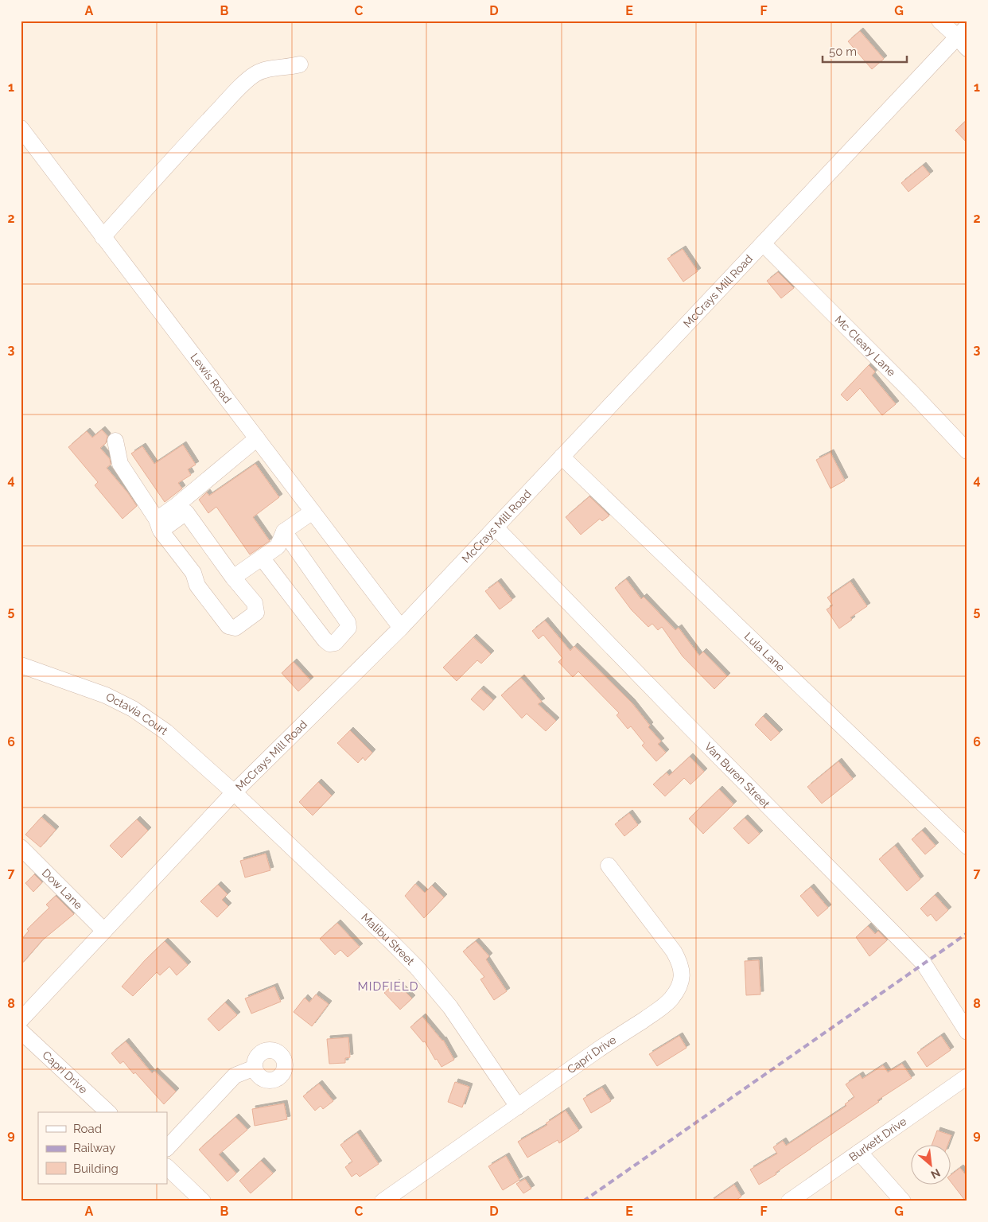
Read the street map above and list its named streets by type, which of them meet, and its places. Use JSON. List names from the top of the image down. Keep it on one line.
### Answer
{"streets":{"street":["McCrays Mill Road","Mc Cleary Lane","Lewis Road","Lula Lane","Octavia Court","Van Buren Street","Dow Lane","Malibu Street","Capri Drive","Burkett Drive"]},"crossings":[["McCrays Mill Road","Mc Cleary Lane"],["McCrays Mill Road","Lewis Road"],["McCrays Mill Road","Lula Lane"],["McCrays Mill Road","Octavia Court"],["McCrays Mill Road","Van Buren Street"],["McCrays Mill Road","Dow Lane"],["McCrays Mill Road","Malibu Street"],["Octavia Court","Malibu Street"],["Malibu Street","Capri Drive"]],"districts":["MIDFIELD"],"legend":["Road","Railway","Building"],"scale_bar":"50 m","north":"bottom right","grid":{"columns":["A","B","C","D","E","F","G"],"rows":["1","2","3","4","5","6","7","8","9"]}}
